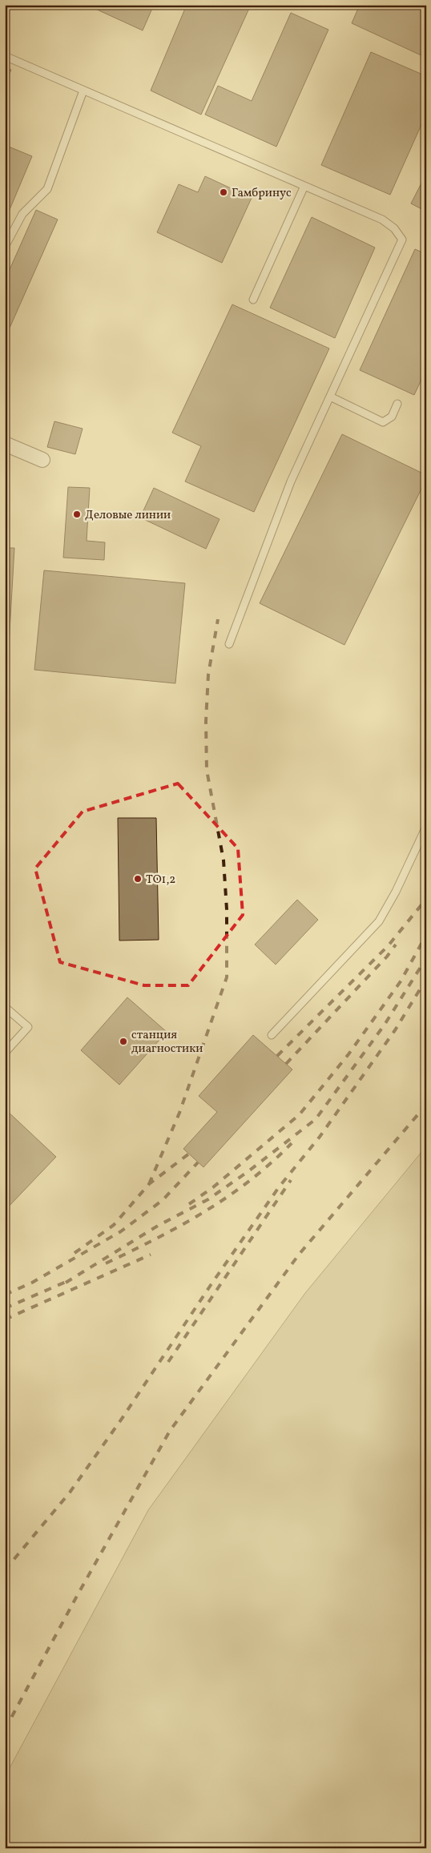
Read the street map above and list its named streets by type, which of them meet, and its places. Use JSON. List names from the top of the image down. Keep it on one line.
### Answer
{"places":["Гамбринус","Деловые линии","ТО1,2","станция диагностики"]}
